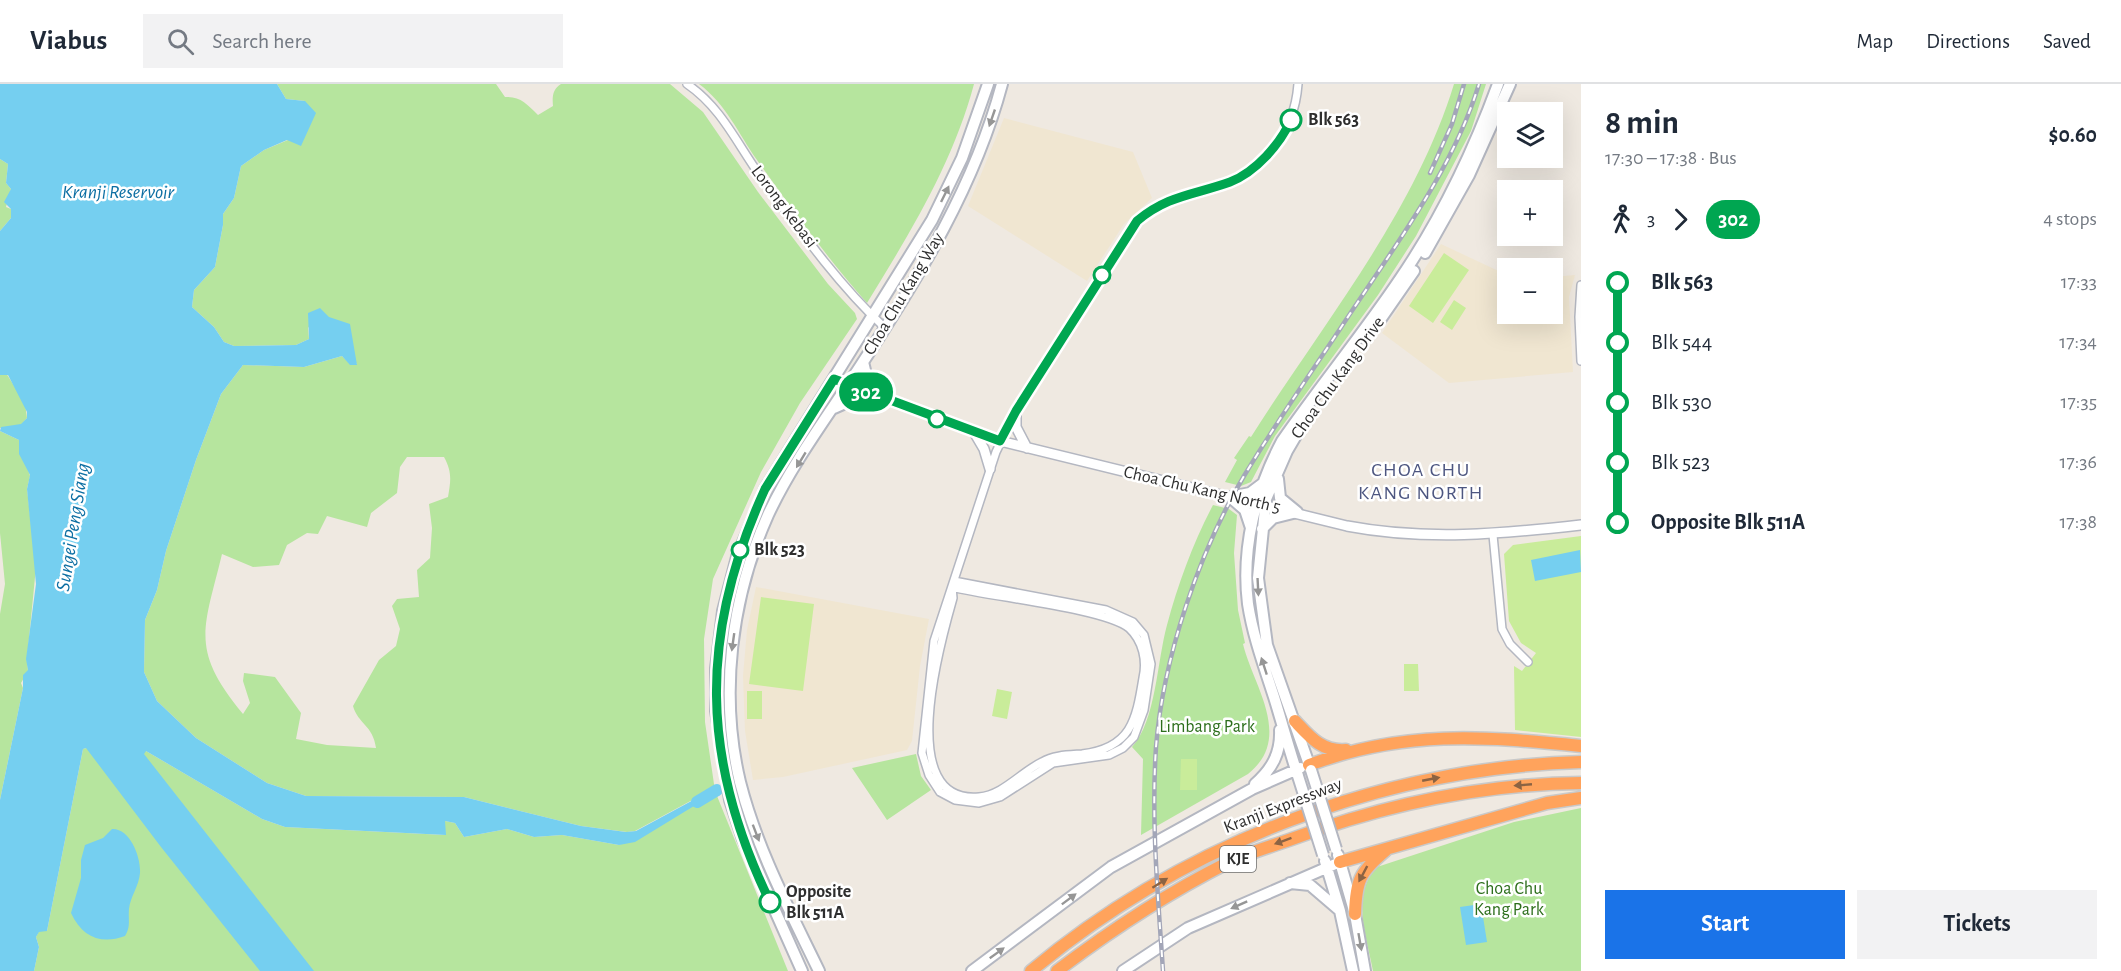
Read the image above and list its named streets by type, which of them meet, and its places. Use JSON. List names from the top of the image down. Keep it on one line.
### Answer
{"streets":{"highway":["Kranji Expressway","KJE"],"main road":["Choa Chu Kang Way","Choa Chu Kang Drive"],"street":["Lorong Kebasi","Choa Chu Kang North 5"]},"crossings":[["Lorong Kebasi","Choa Chu Kang Way"],["Choa Chu Kang Way","Choa Chu Kang North 5"],["Choa Chu Kang Drive","Choa Chu Kang North 5"]],"districts":["CHOA CHU KANG NORTH"],"water":["Kranji Reservoir","Sungei Peng Siang"],"parks":["Limbang Park","Choa Chu Kang Park"],"places":["Blk 563","Blk 523","Opposite Blk 511A"],"lines":["bus line 302"],"page":{"header":"Viabus","search":"Search here","nav":["Map","Directions","Saved"],"on_map":"302","heading":["8 min","17:30 – 17:38 · Bus","$0.60"],"map_buttons":["+","−"],"legs":["3","302","4 stops"],"list":[{"name":"Blk 563","value":"17:33"},{"name":"Blk 544","value":"17:34"},{"name":"Blk 530","value":"17:35"},{"name":"Blk 523","value":"17:36"},{"name":"Opposite Blk 511A","value":"17:38"}],"buttons":["Start","Tickets"]}}
